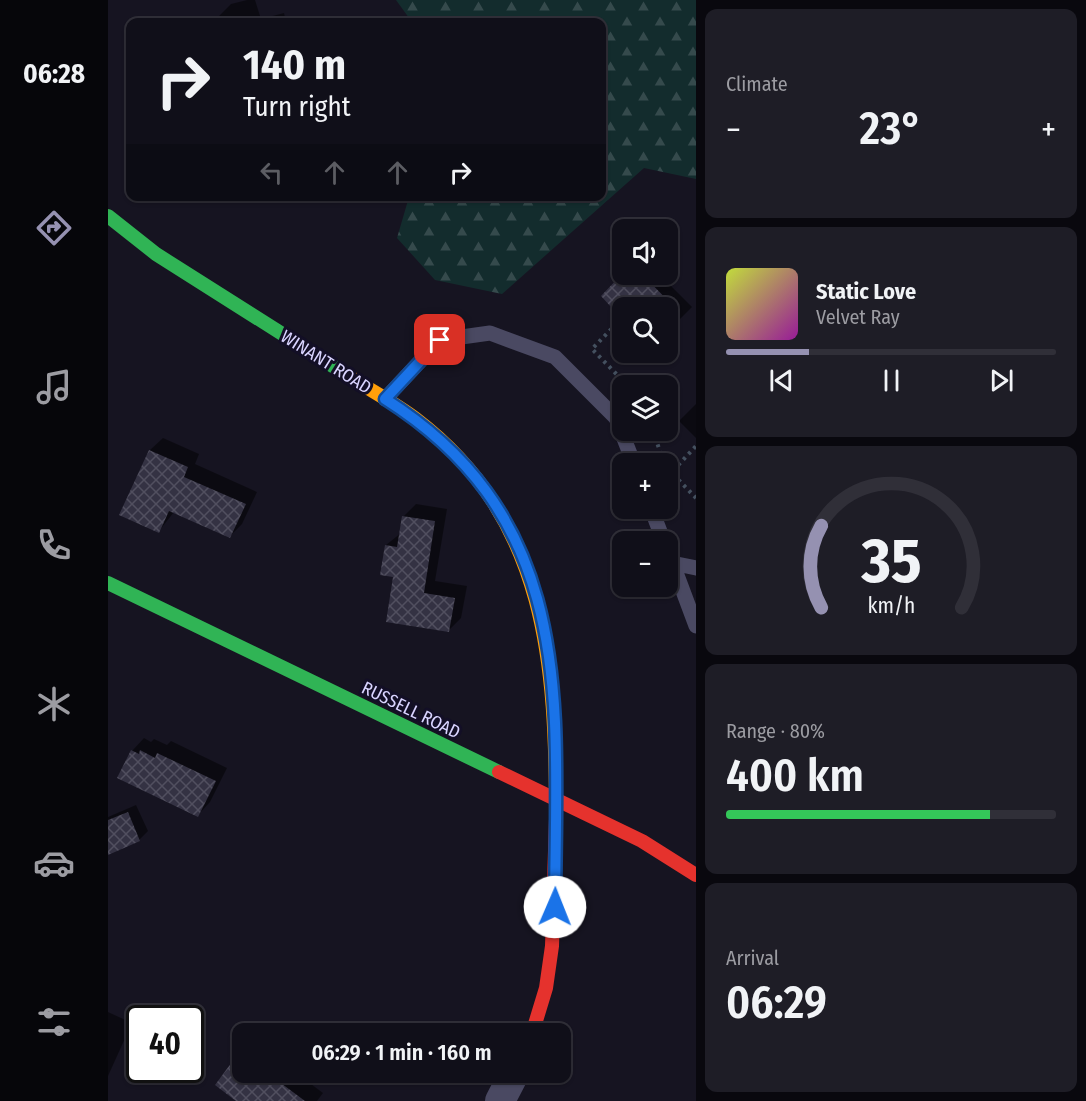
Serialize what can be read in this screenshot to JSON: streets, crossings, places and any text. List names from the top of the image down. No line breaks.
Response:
{"streets":{"street":["WINANT ROAD","RUSSELL ROAD"]},"crossings":[["WINANT ROAD","RUSSELL ROAD"]],"page":{"tabs":"06:28","tile":["Climate",["Range · 80%","400 km"],["Arrival","06:29"]],"turn":["140 m","Turn right"],"heat":["−","23°","+"],"map_buttons":["+","−"],"song":["Static Love","Velvet Ray"],"limit":"40","trip":"06:29 · 1 min · 160 m","gauge":["35","km/h"]}}
